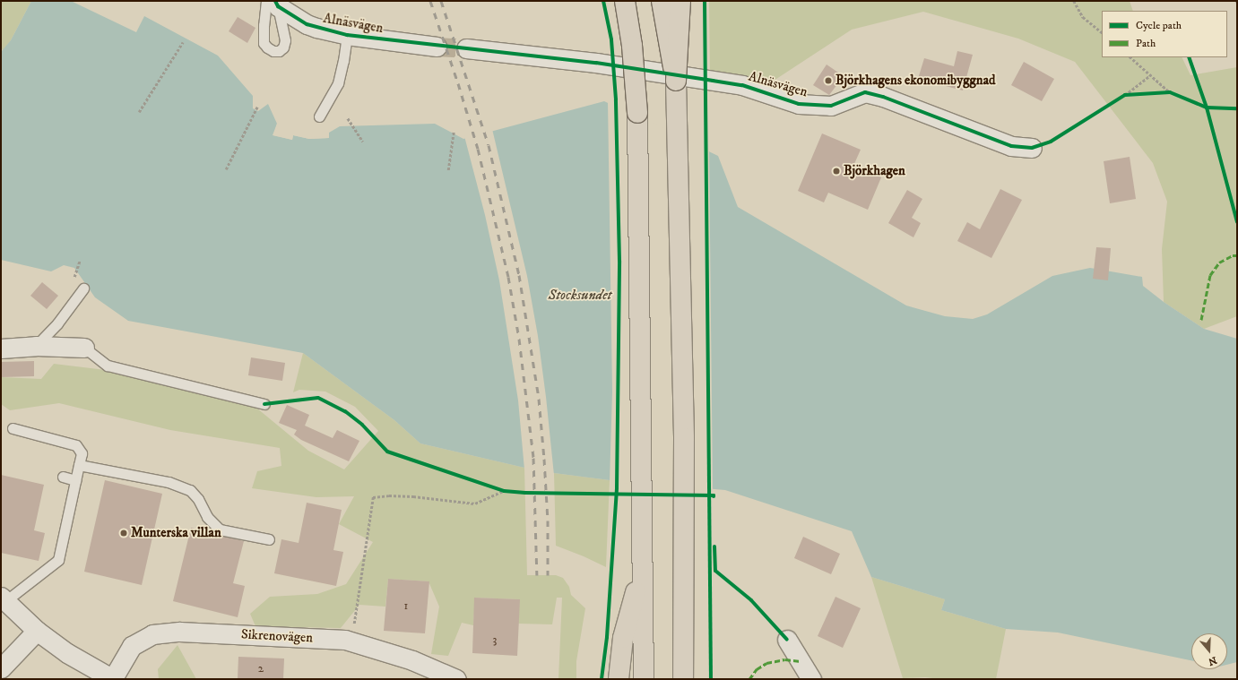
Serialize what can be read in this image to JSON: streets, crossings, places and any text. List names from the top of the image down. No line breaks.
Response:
{"streets":{"street":["Alnäsvägen","Sikrenovägen"]},"water":["Stocksundet"],"places":["Björkhagens ekonomibyggnad","Björkhagen","Munterska villan"],"house_numbers":["1","3","2"],"legend":["Cycle path","Path"],"north":"bottom"}
